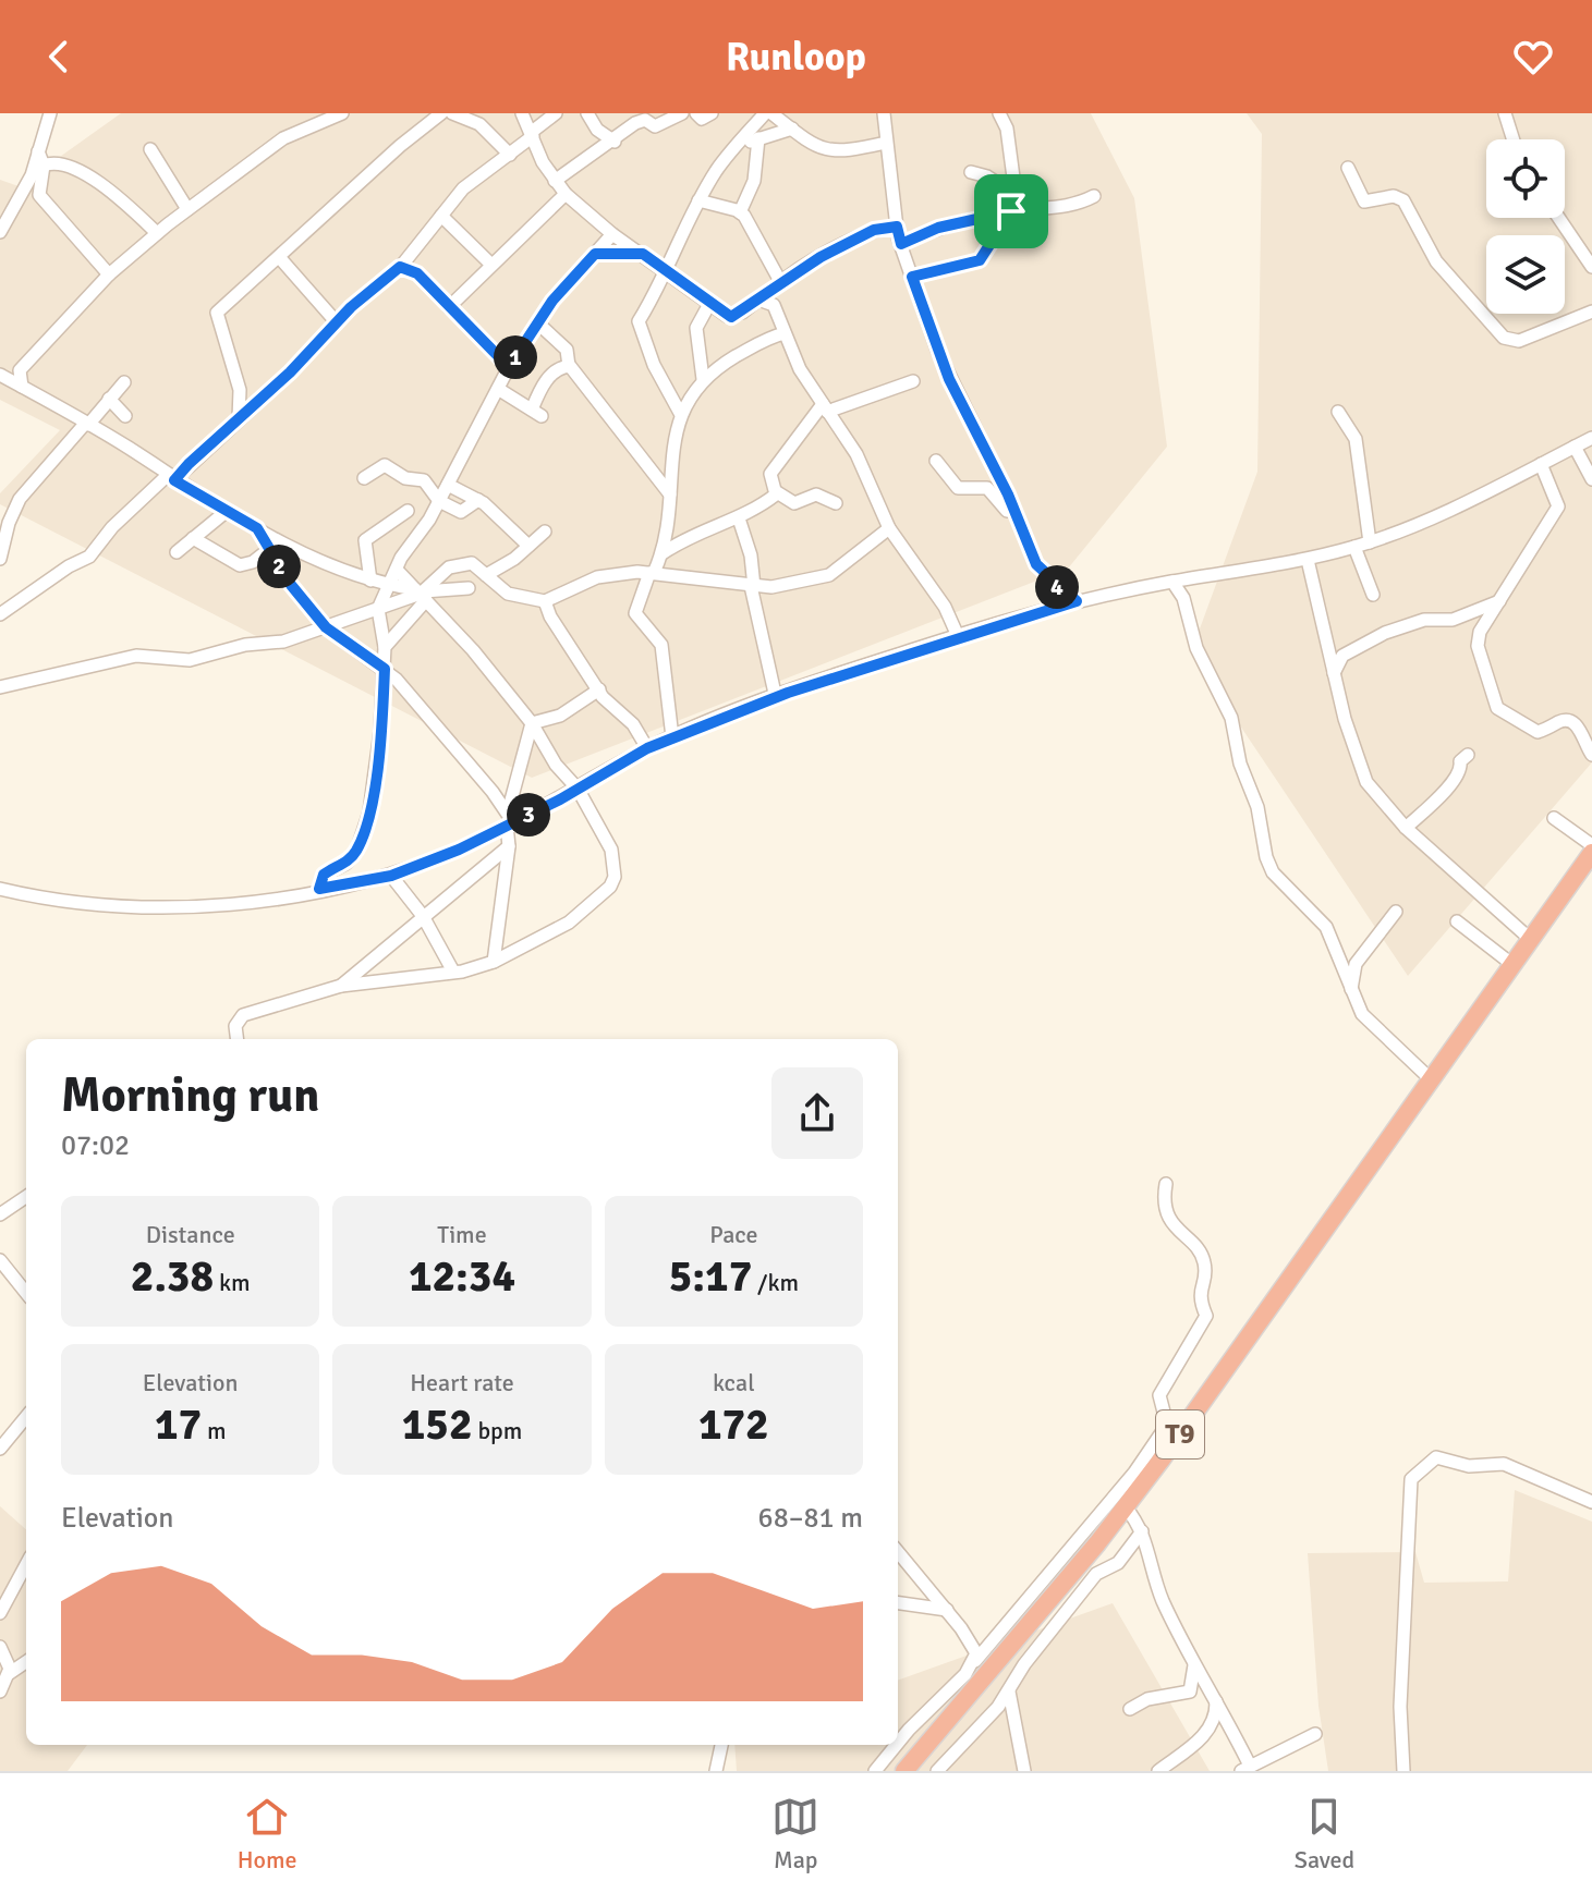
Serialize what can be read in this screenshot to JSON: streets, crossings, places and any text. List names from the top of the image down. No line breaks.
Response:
{"streets":{"highway":["T9"]},"page":{"header":"Runloop","pins":["1","2","4","3"],"heading":["Morning run","07:02"],"stats":[["Distance","2.38 km"],["Time","12:34"],["Pace","5:17 /km"],["Elevation","17 m"],["Heart rate","152 bpm"],["kcal","172"]],"chart":["Elevation","68–81 m"],"tabs":["Home","Map","Saved"]}}
